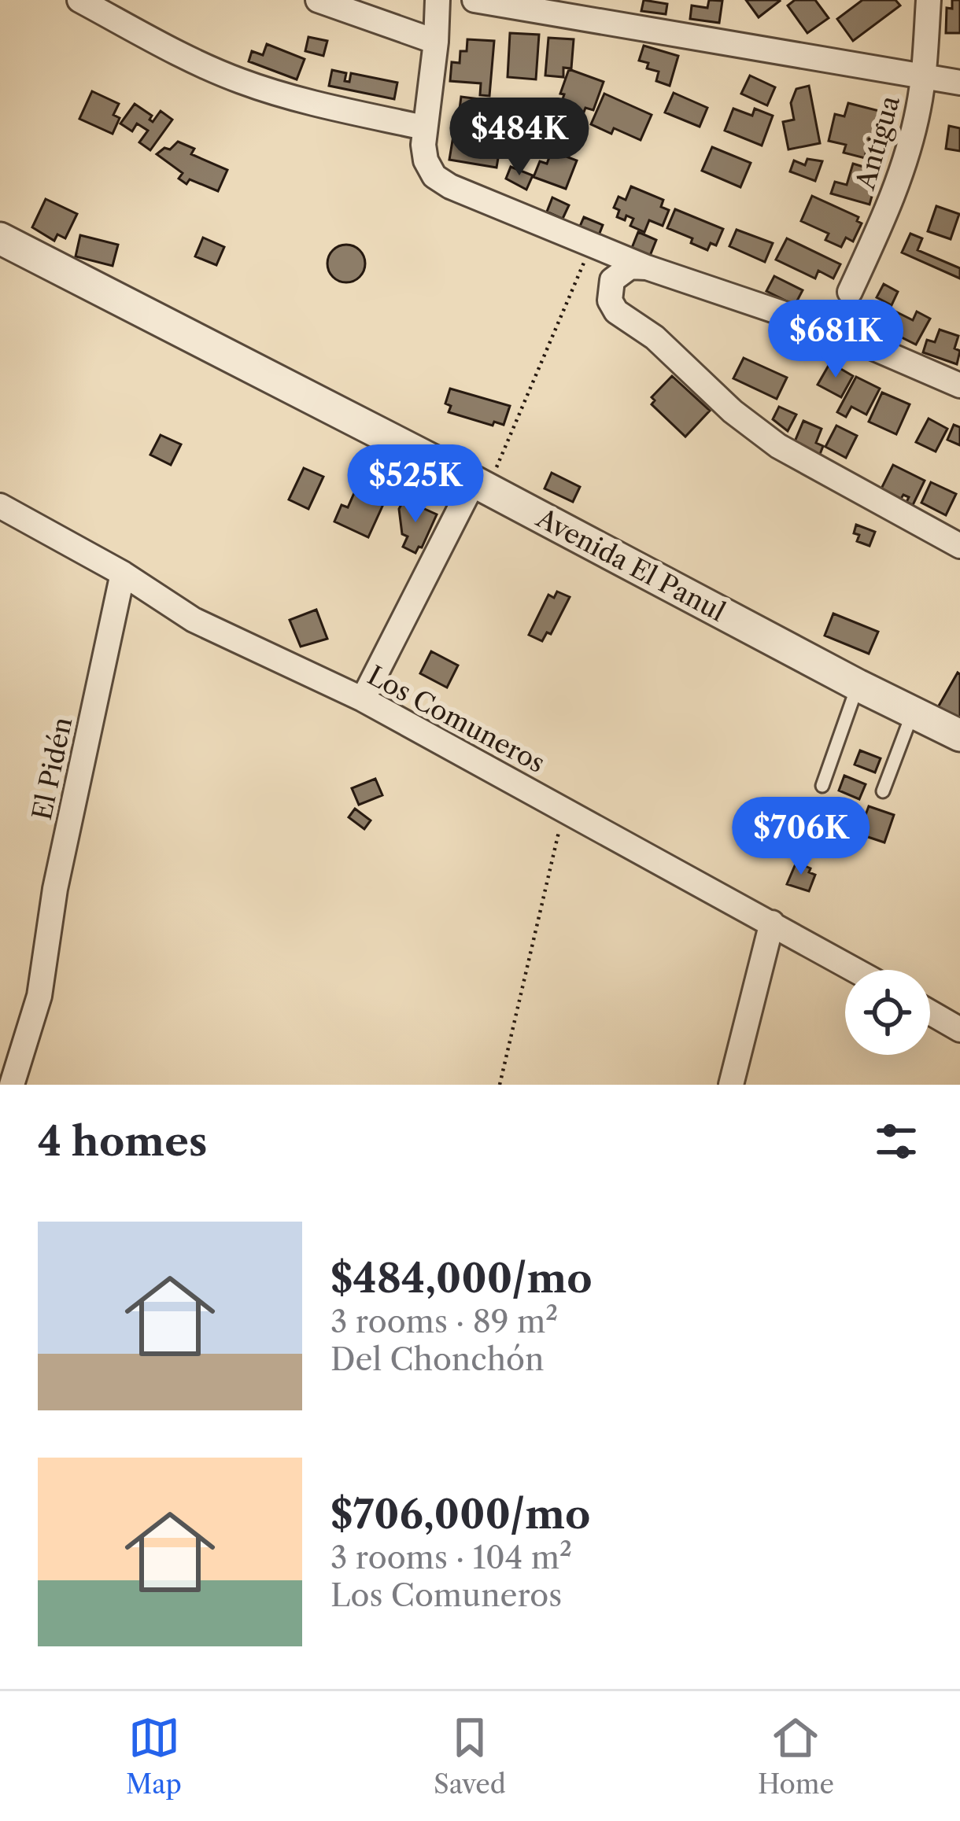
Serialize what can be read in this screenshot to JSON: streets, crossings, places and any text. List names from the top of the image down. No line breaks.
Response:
{"streets":{"street":["Antigua","Avenida El Panul","Los Comuneros","El Pidén"]},"crossings":[["Los Comuneros","El Pidén"]],"page":{"price":["$484K","$681K","$525K","$706K"],"heading":"4 homes","list":[{"name":"$484,000/mo","note":"3 rooms · 89 m² · Del Chonchón"},{"name":"$706,000/mo","note":"3 rooms · 104 m² · Los Comuneros"}],"tabs":["Map","Saved","Home"]}}
